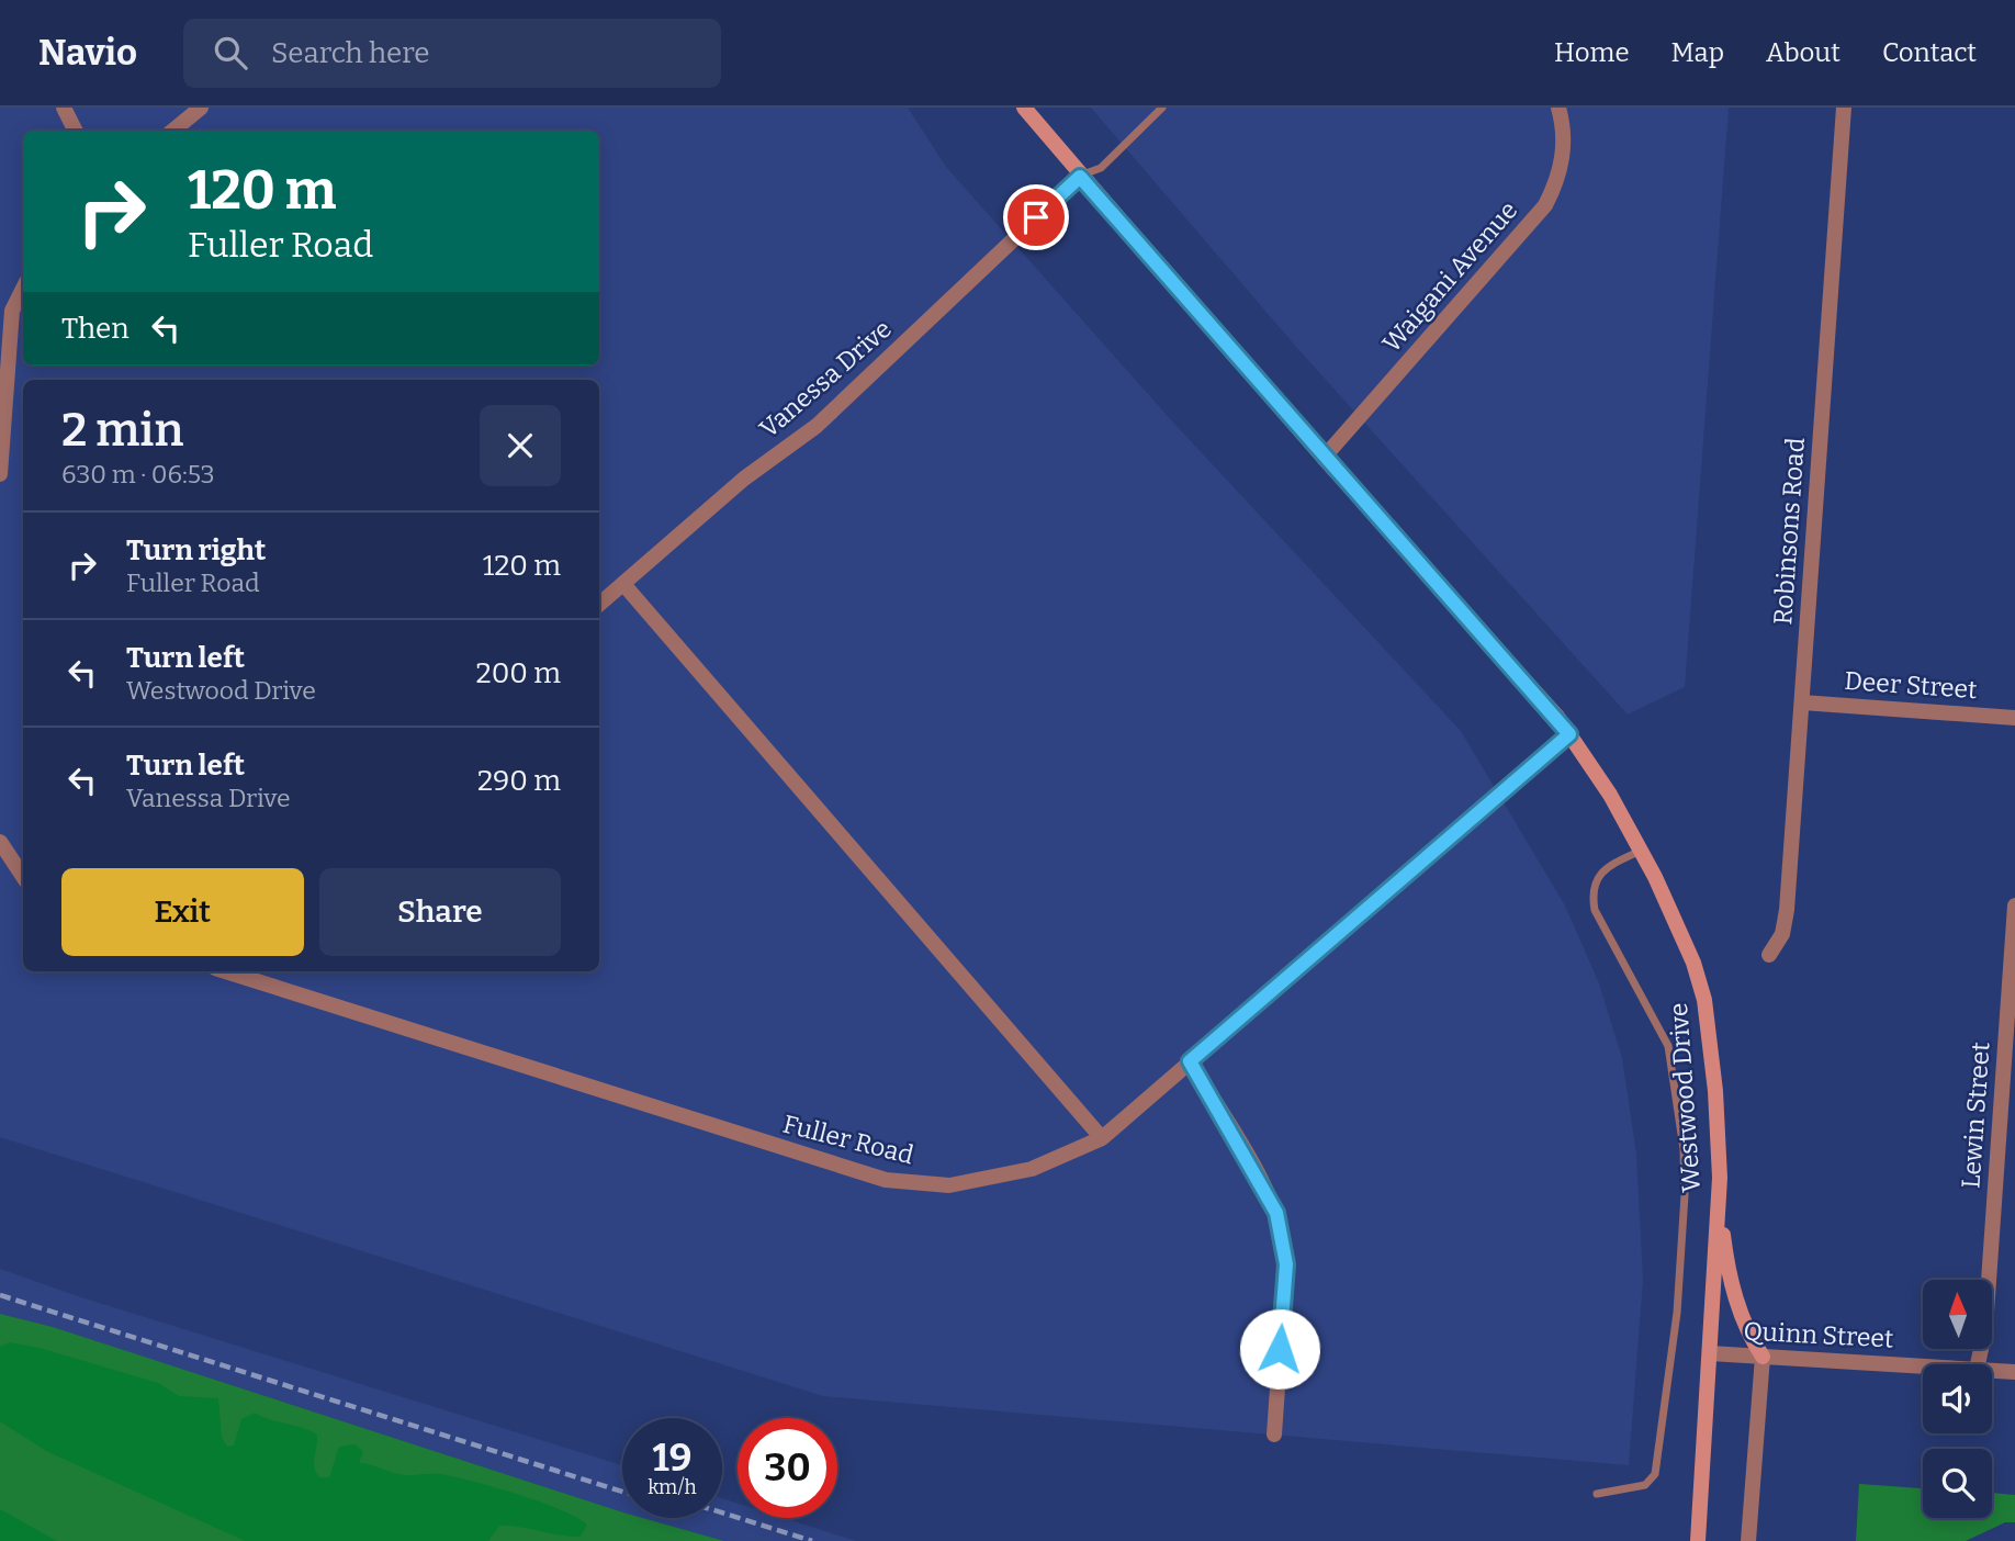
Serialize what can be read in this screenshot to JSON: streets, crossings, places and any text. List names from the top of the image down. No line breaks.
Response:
{"streets":{"main road":["Westwood Drive"],"street":["Waigani Avenue","Vanessa Drive","Robinsons Road","Deer Street","Lewin Street","Fuller Road","Quinn Street"]},"crossings":[["Waigani Avenue","Westwood Drive"],["Vanessa Drive","Westwood Drive"],["Robinsons Road","Deer Street"],["Westwood Drive","Fuller Road"],["Westwood Drive","Quinn Street"]],"north":"top","page":{"header":"Navio","search":"Search here","nav":["Home","Map","About","Contact"],"turn":["120 m","Fuller Road"],"then":"Then","heading":["2 min","630 m · 06:53"],"list":[{"name":"Turn right","note":"Fuller Road","value":"120 m"},{"name":"Turn left","note":"Westwood Drive","value":"200 m"},{"name":"Turn left","note":"Vanessa Drive","value":"290 m"}],"buttons":["Exit","Share"],"speed":"19 km/h","limit":"30"}}
